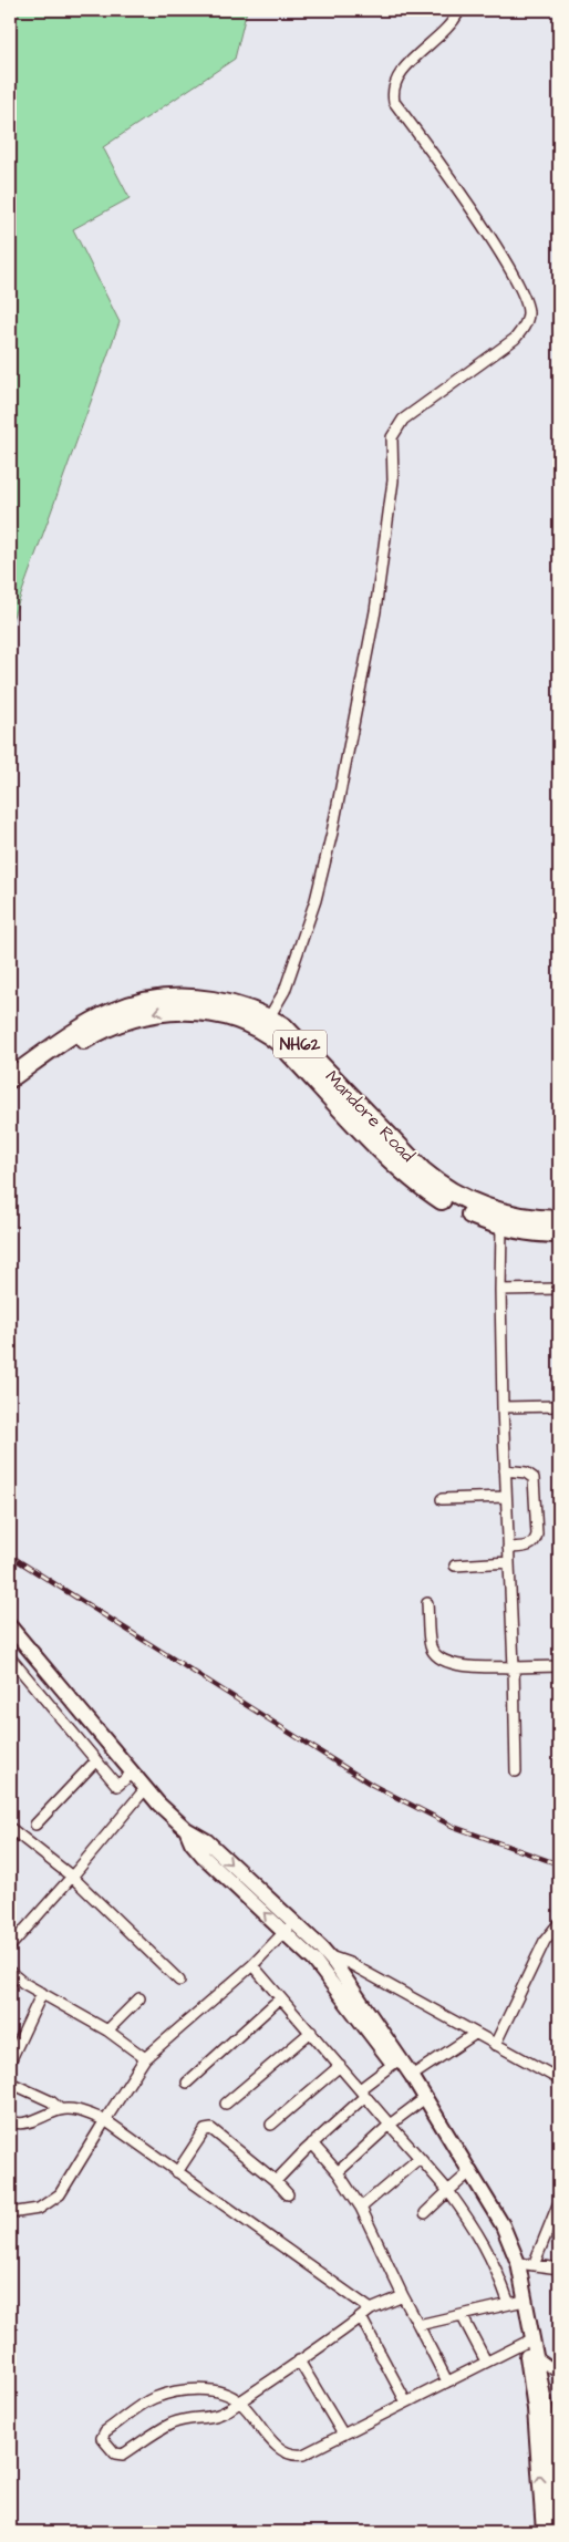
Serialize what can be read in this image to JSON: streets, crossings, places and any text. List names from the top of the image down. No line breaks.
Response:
{"streets":{"highway":["NH62","Mandore Road"]}}
